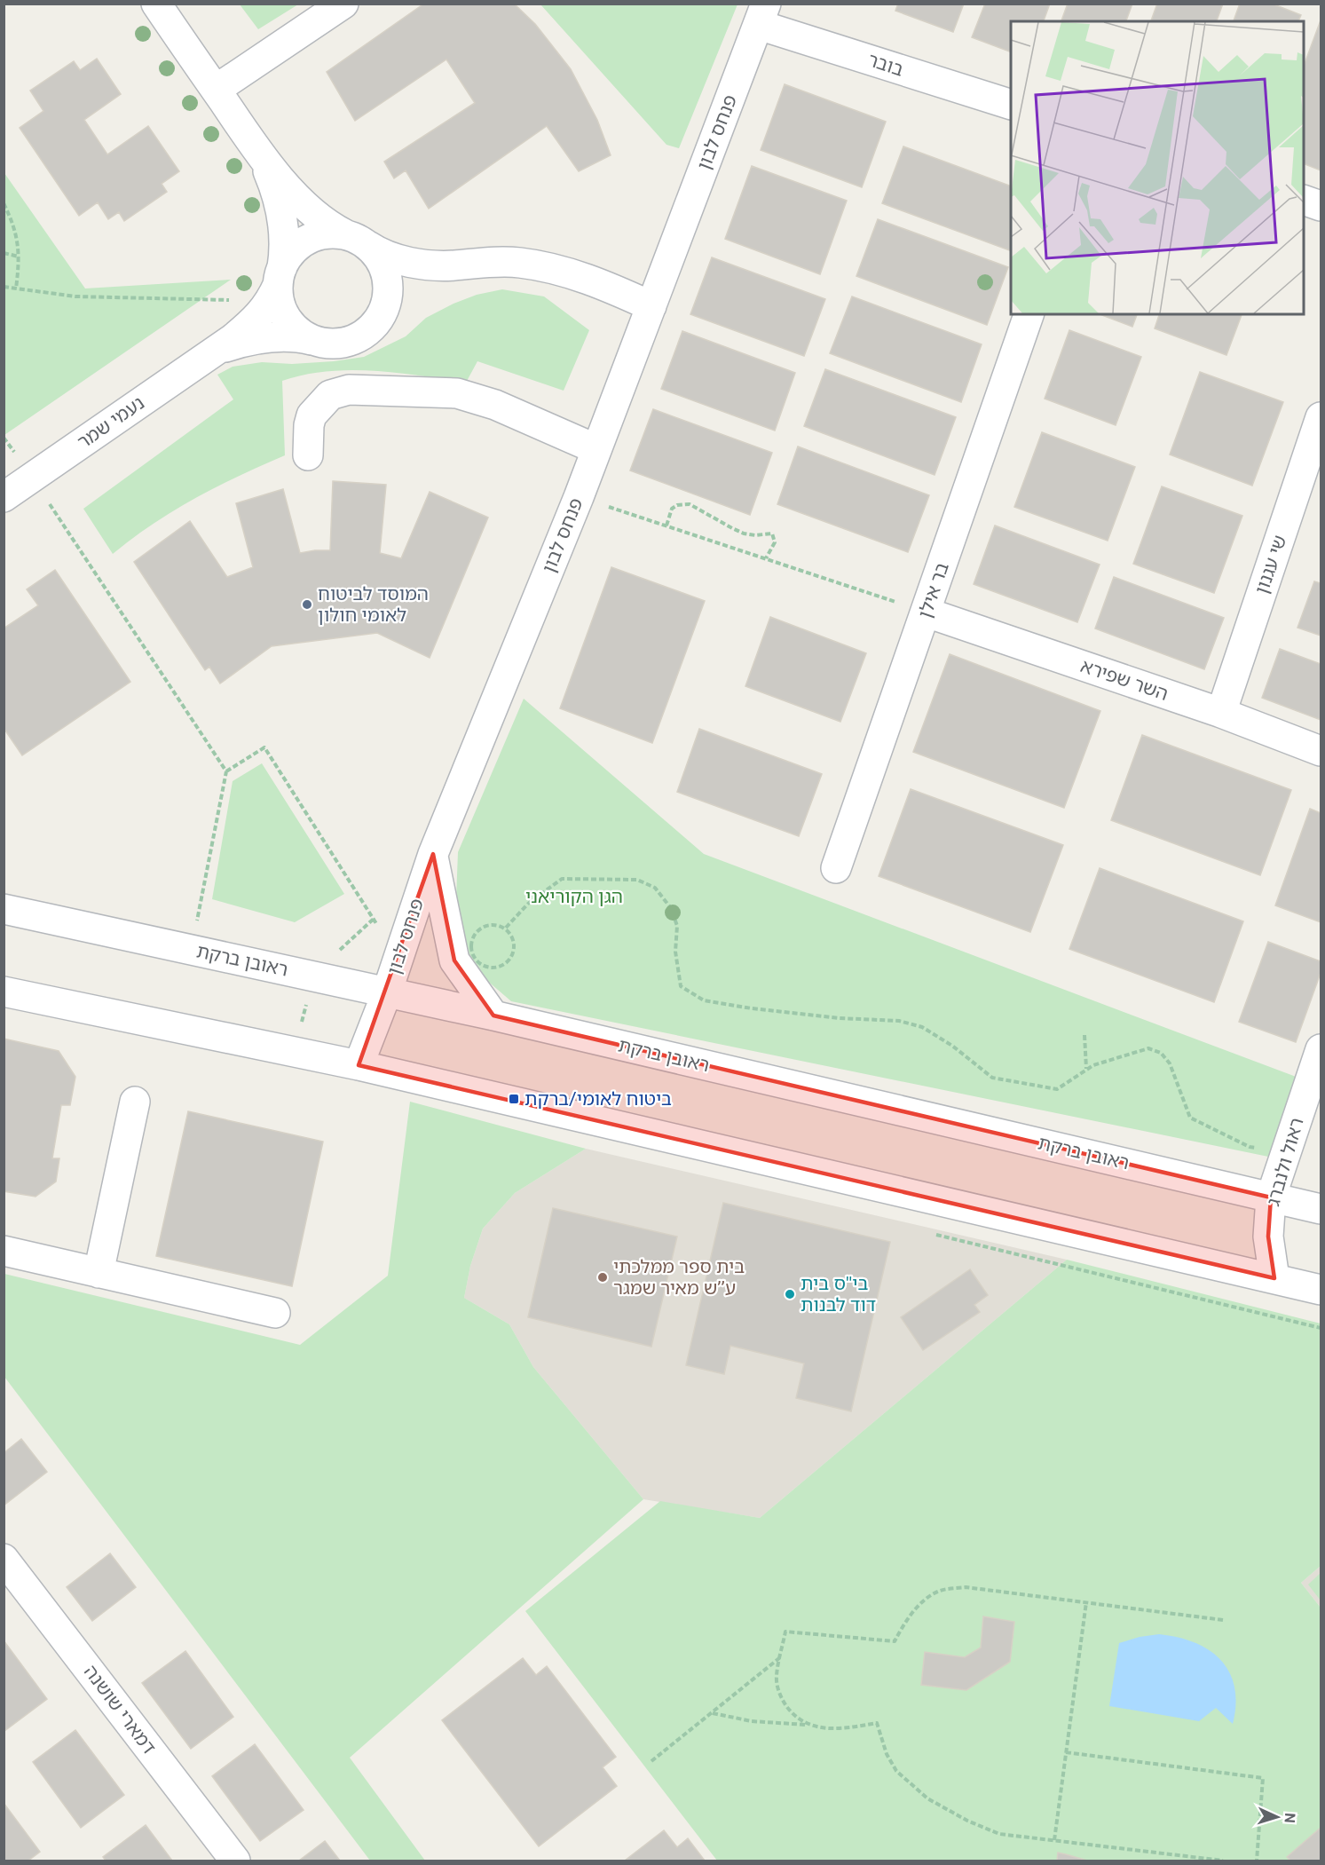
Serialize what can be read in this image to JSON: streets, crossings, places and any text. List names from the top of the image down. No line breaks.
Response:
{"streets":{"street":["בובר","פנחס לבון","נעמי שמר","שי עגנון","בר אילן","השר שפירא","ראובן ברקת","ראול ולנברג","דמארי שושנה"]},"crossings":[["בובר","פנחס לבון"],["פנחס לבון","ראובן ברקת"],["שי עגנון","השר שפירא"],["בר אילן","השר שפירא"],["ראובן ברקת","ראול ולנברג"]],"parks":["הגן הקוריאני"],"places":{"other":["המוסד לביטוח לאומי חולון","בית ספר ממלכתי ע’’ש מאיר שמגר","בי''ס בית דוד לבנות"],"transit":["ביטוח לאומי/ברקת"]},"north":"right"}
